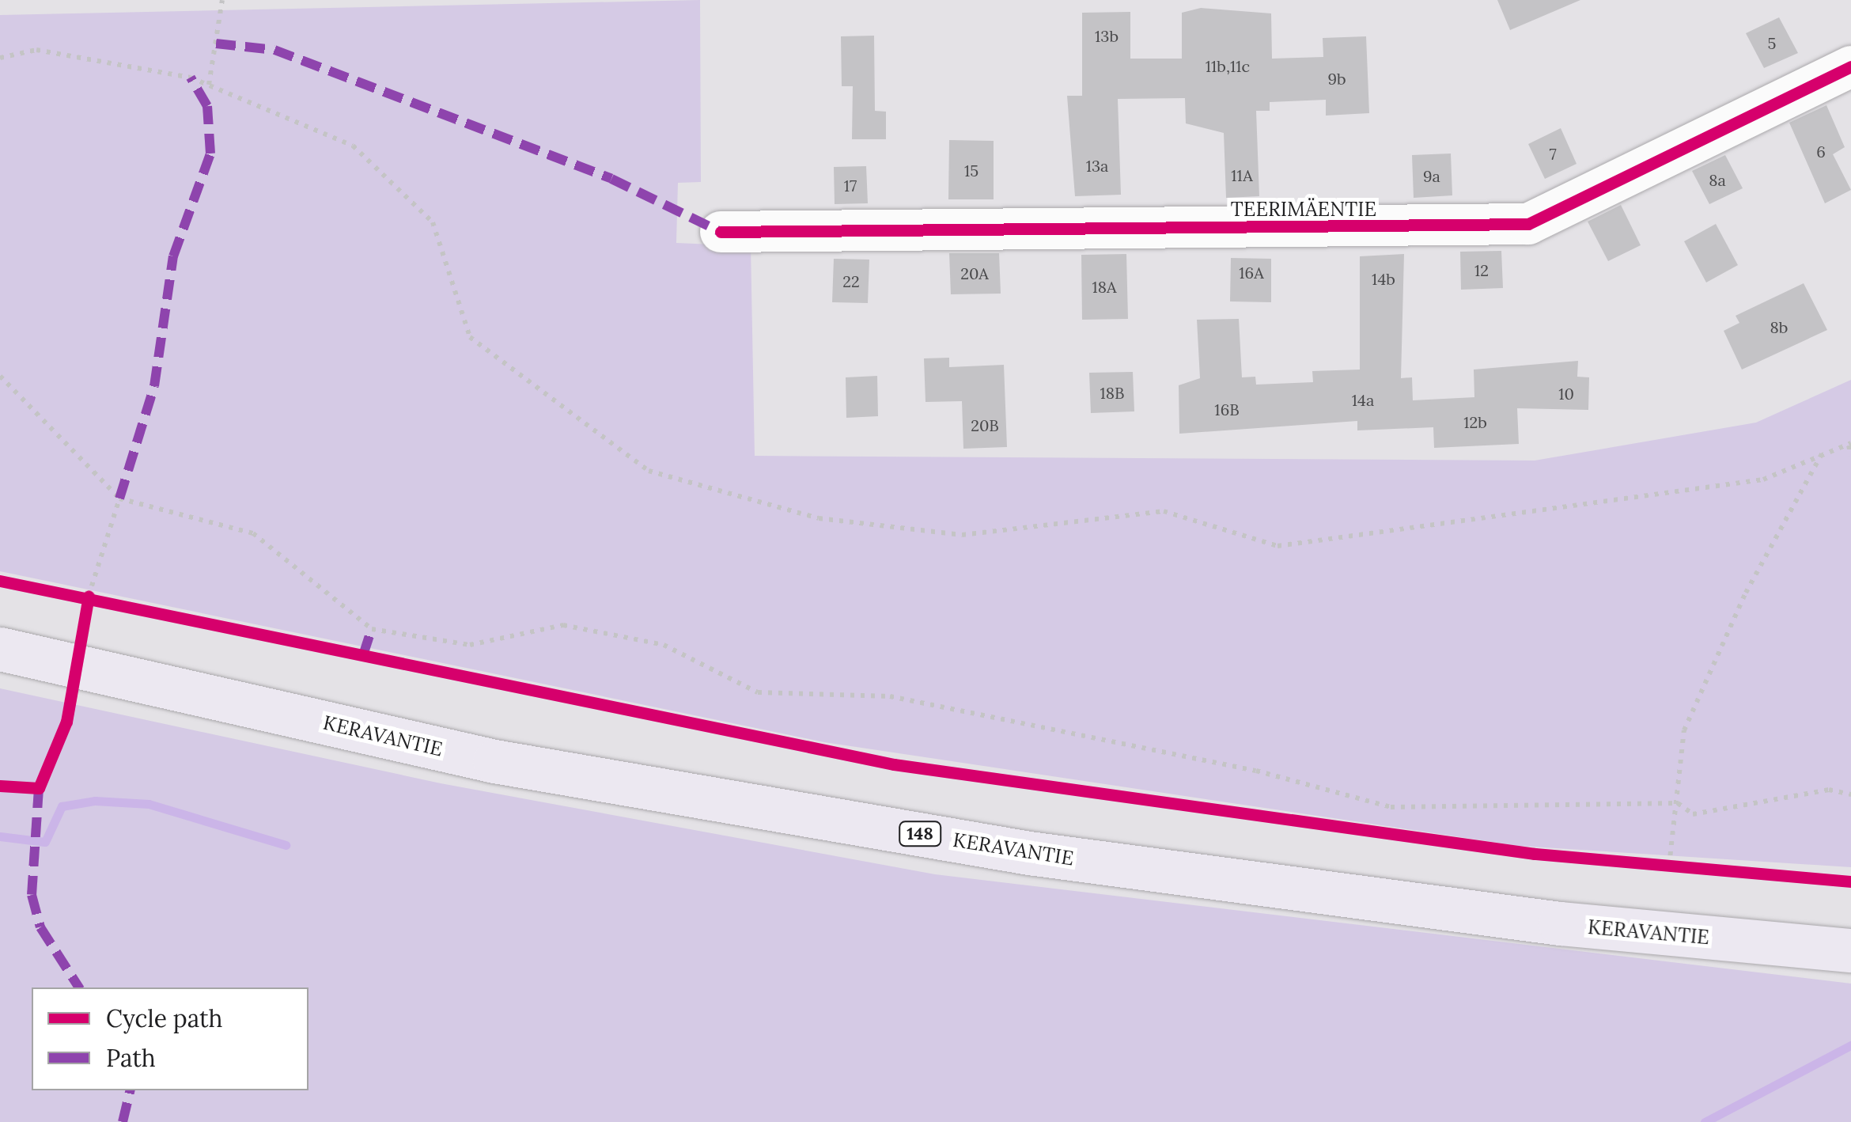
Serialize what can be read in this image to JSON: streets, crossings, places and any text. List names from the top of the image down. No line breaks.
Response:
{"streets":{"main road":["KERAVANTIE","148"],"street":["TEERIMÄENTIE"]},"house_numbers":["13b","5","11b,11c","9b","6","7","13a","15","11A","9a","8a","17","12","16A","20A","14b","22","18A","8b","18B","10","14a","16B","12b","20B"],"legend":["Cycle path","Path"]}
